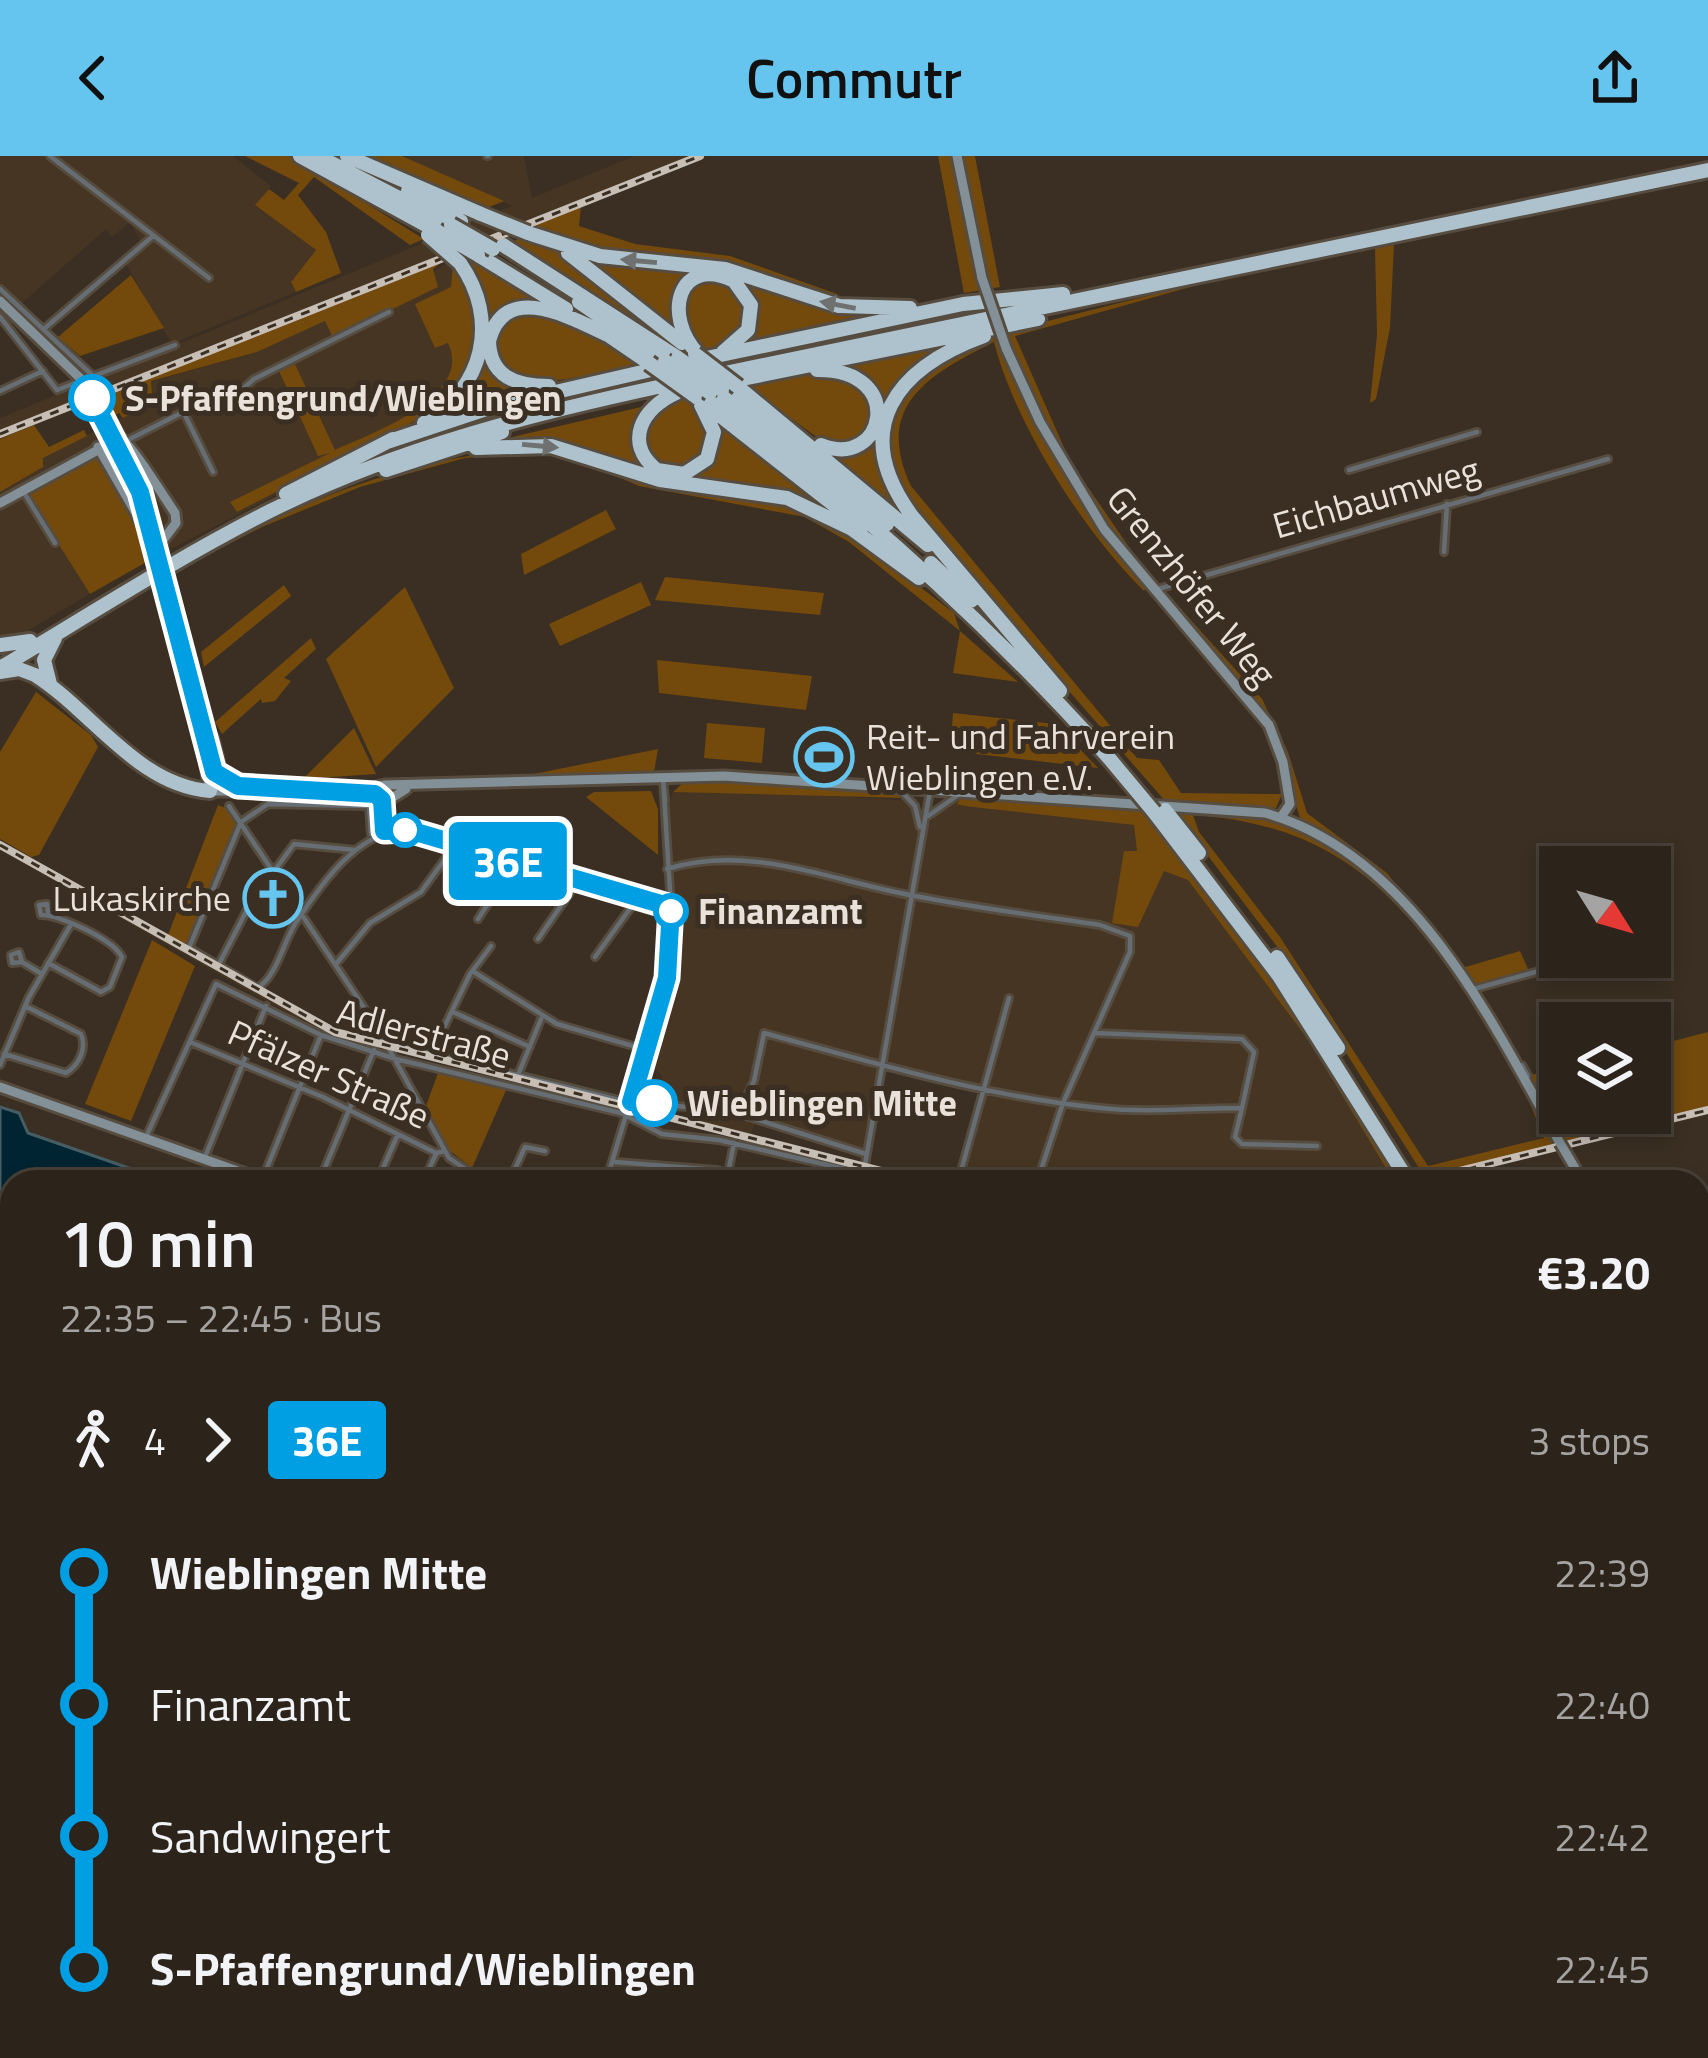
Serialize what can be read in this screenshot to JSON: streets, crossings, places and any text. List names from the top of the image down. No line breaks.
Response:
{"streets":{"main road":["Grenzhöfer Weg"],"street":["Eichbaumweg","Adlerstraße","Pfälzer Straße"]},"crossings":[["Eichbaumweg","Grenzhöfer Weg"],["Adlerstraße","Pfälzer Straße"]],"places":{"other":["S-Pfaffengrund/Wieblingen","Finanzamt","Wieblingen Mitte"],"sports":["Reit- und Fahrverein Wieblingen e.V."],"church":["Lukaskirche"]},"lines":["bus line 36E"],"north":"bottom right","page":{"header":"Commutr","on_map":"36E","heading":["10 min","22:35 – 22:45 · Bus","€3.20"],"legs":["4","36E","3 stops"],"list":[{"name":"Wieblingen Mitte","value":"22:39"},{"name":"Finanzamt","value":"22:40"},{"name":"Sandwingert","value":"22:42"},{"name":"S-Pfaffengrund/Wieblingen","value":"22:45"}]}}
